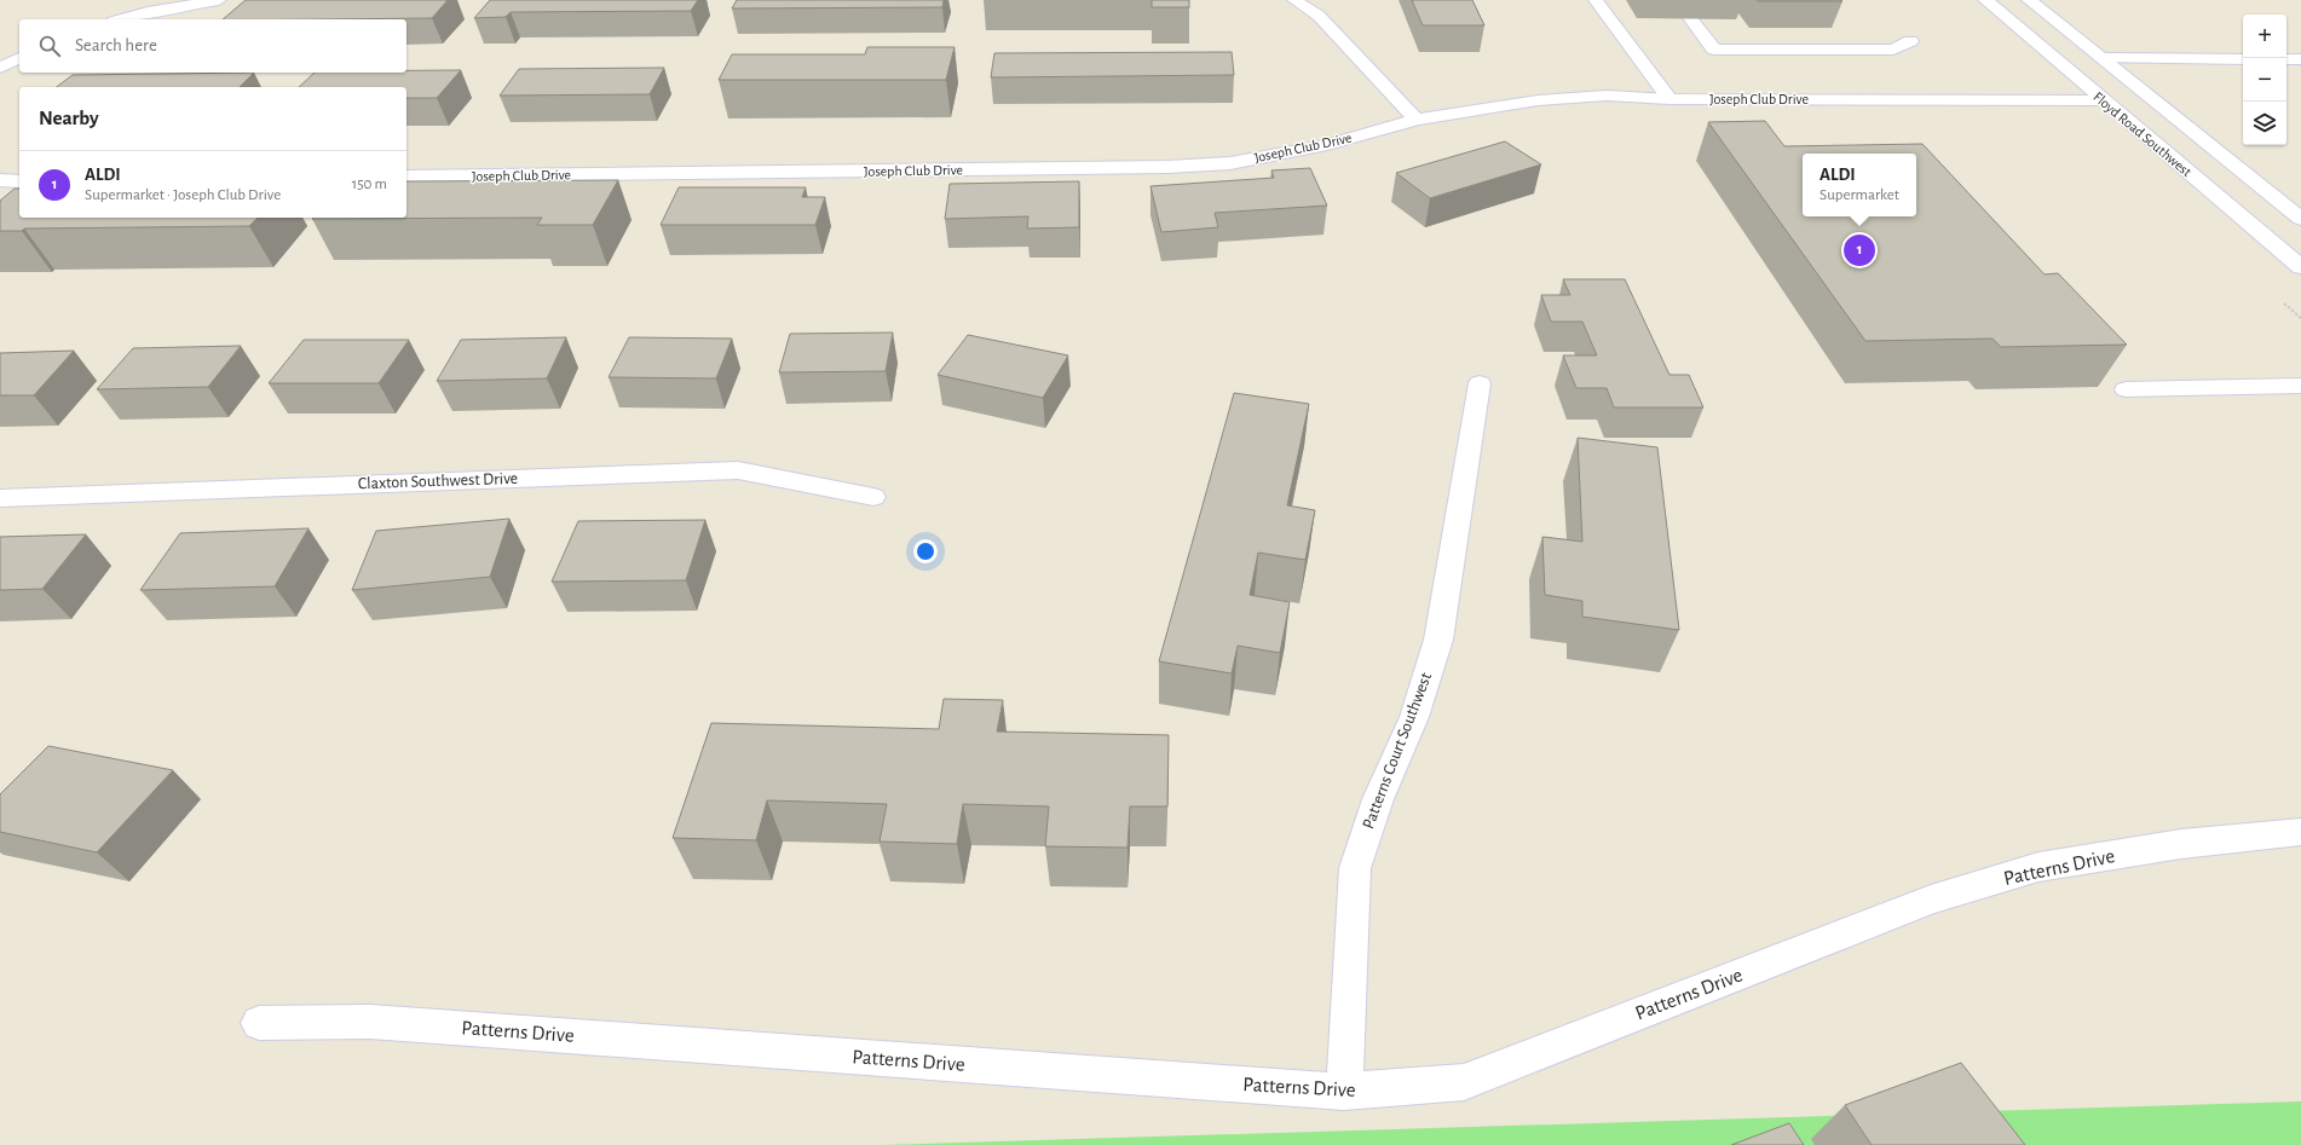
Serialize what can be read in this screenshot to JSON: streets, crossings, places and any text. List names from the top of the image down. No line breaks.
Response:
{"streets":{"street":["Joseph Club Drive","Floyd Road Southwest","Claxton Southwest Drive","Patterns Court Southwest","Patterns Drive"]},"crossings":[["Joseph Club Drive","Floyd Road Southwest"],["Patterns Court Southwest","Patterns Drive"]],"page":{"map_buttons":["+","−"],"search":"Search here","heading":"Nearby","list":[{"mark":"1","name":"ALDI","note":"Supermarket · Joseph Club Drive","value":"150 m"}],"popup":["ALDI","Supermarket"],"pins":"1"}}
